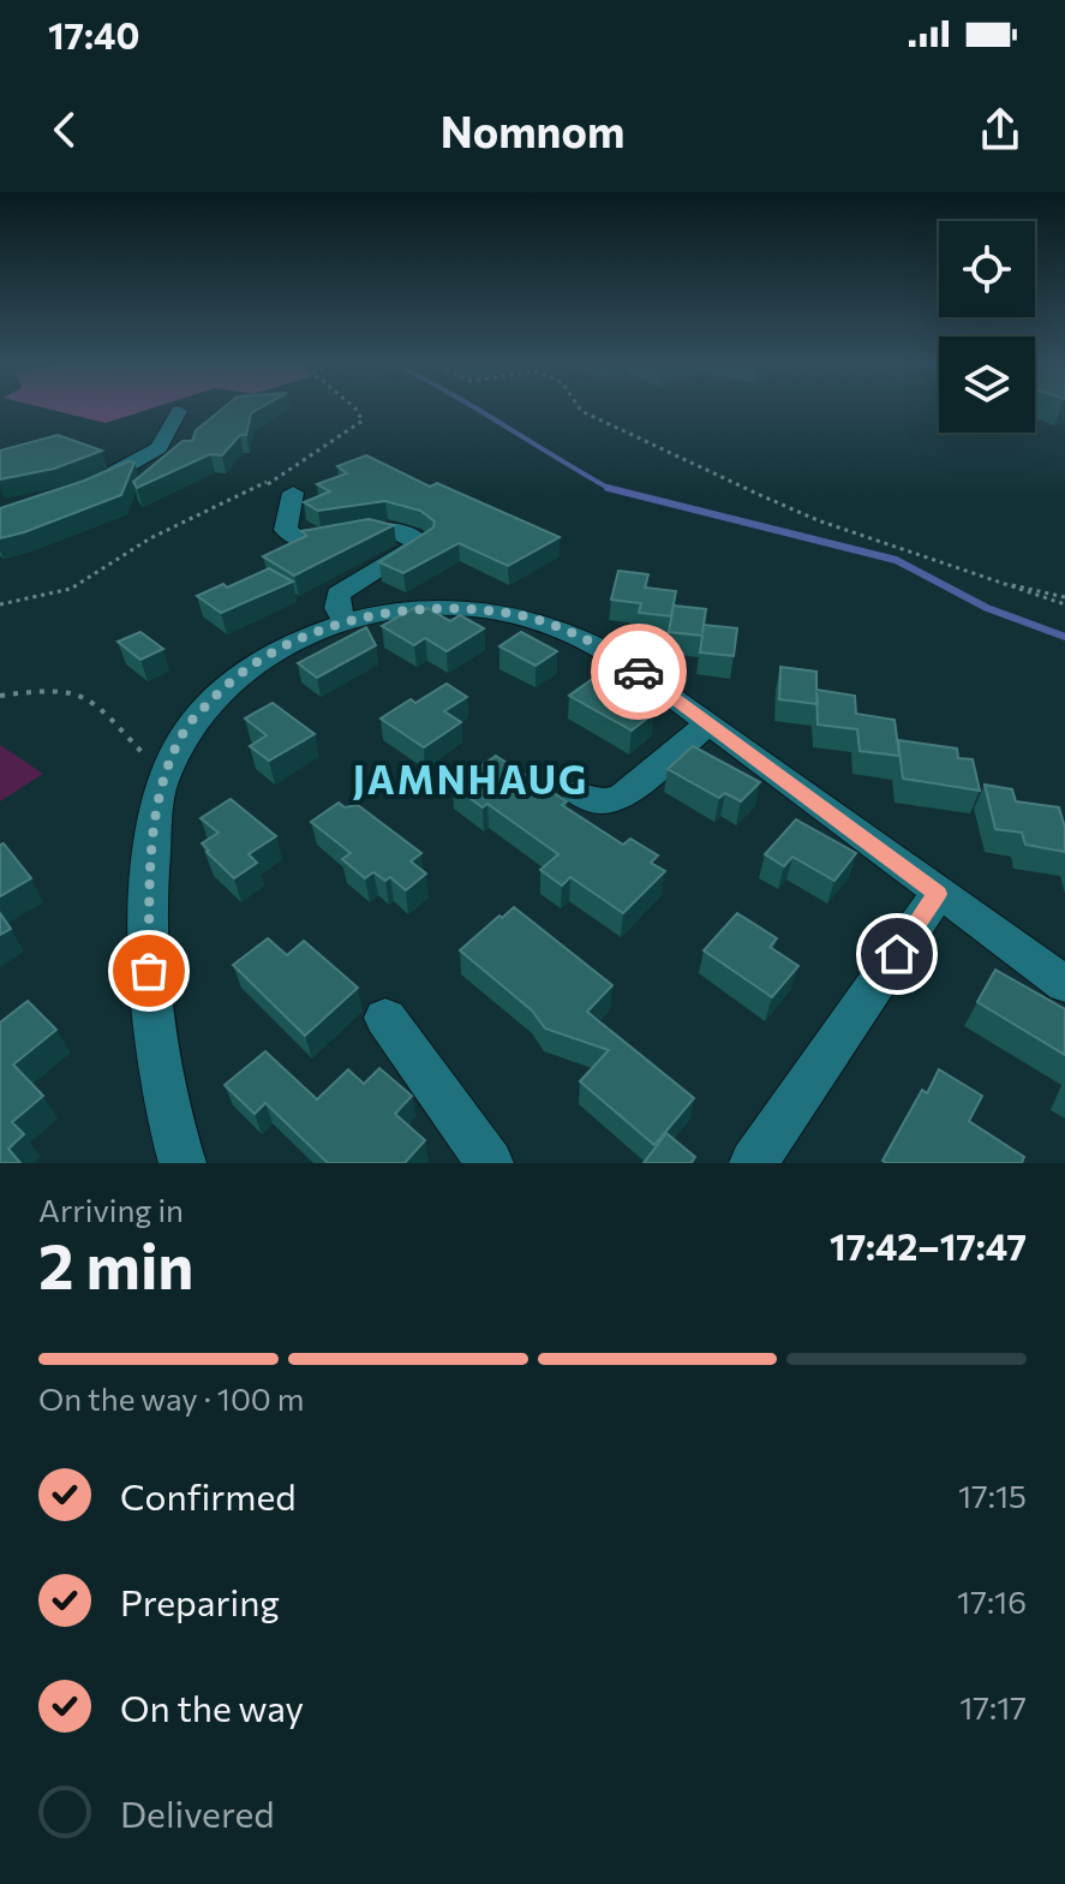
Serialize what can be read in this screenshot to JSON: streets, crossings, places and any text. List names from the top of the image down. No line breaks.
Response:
{"districts":["JAMNHAUG"],"page":{"status":"17:40","header":"Nomnom","heading":["2 min","Arriving in","17:42–17:47"],"bar":"On the way · 100 m","list":[["Confirmed","17:15"],["Preparing","17:16"],["On the way","17:17"],"Delivered"]}}
